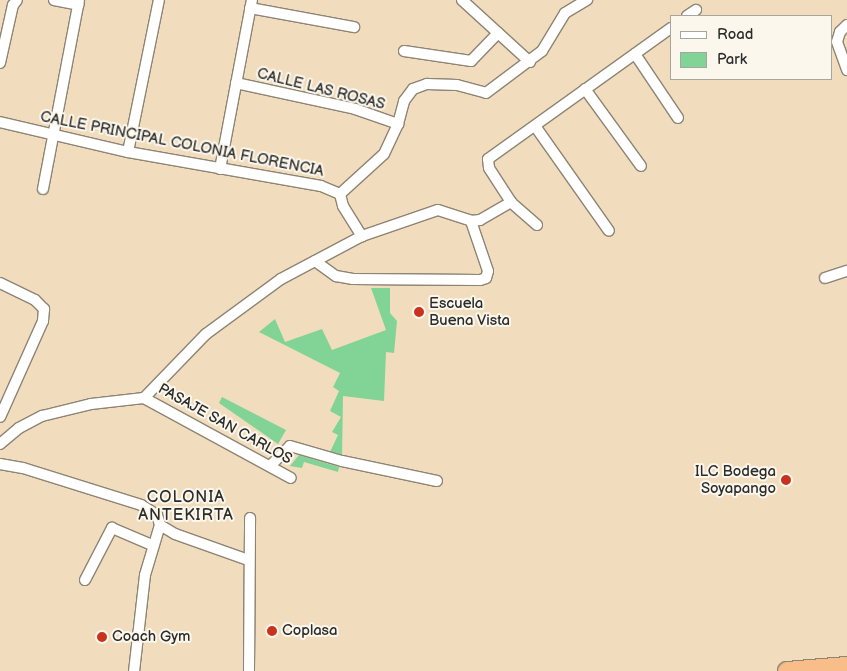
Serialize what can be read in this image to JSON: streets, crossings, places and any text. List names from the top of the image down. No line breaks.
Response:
{"streets":{"street":["CALLE LAS ROSAS","CALLE PRINCIPAL COLONIA FLORENCIA","PASAJE SAN CARLOS"]},"districts":["COLONIA ANTEKIRTA"],"places":["Escuela Buena Vista","ILC Bodega Soyapango","Coplasa","Coach Gym"],"legend":["Road","Park"]}
